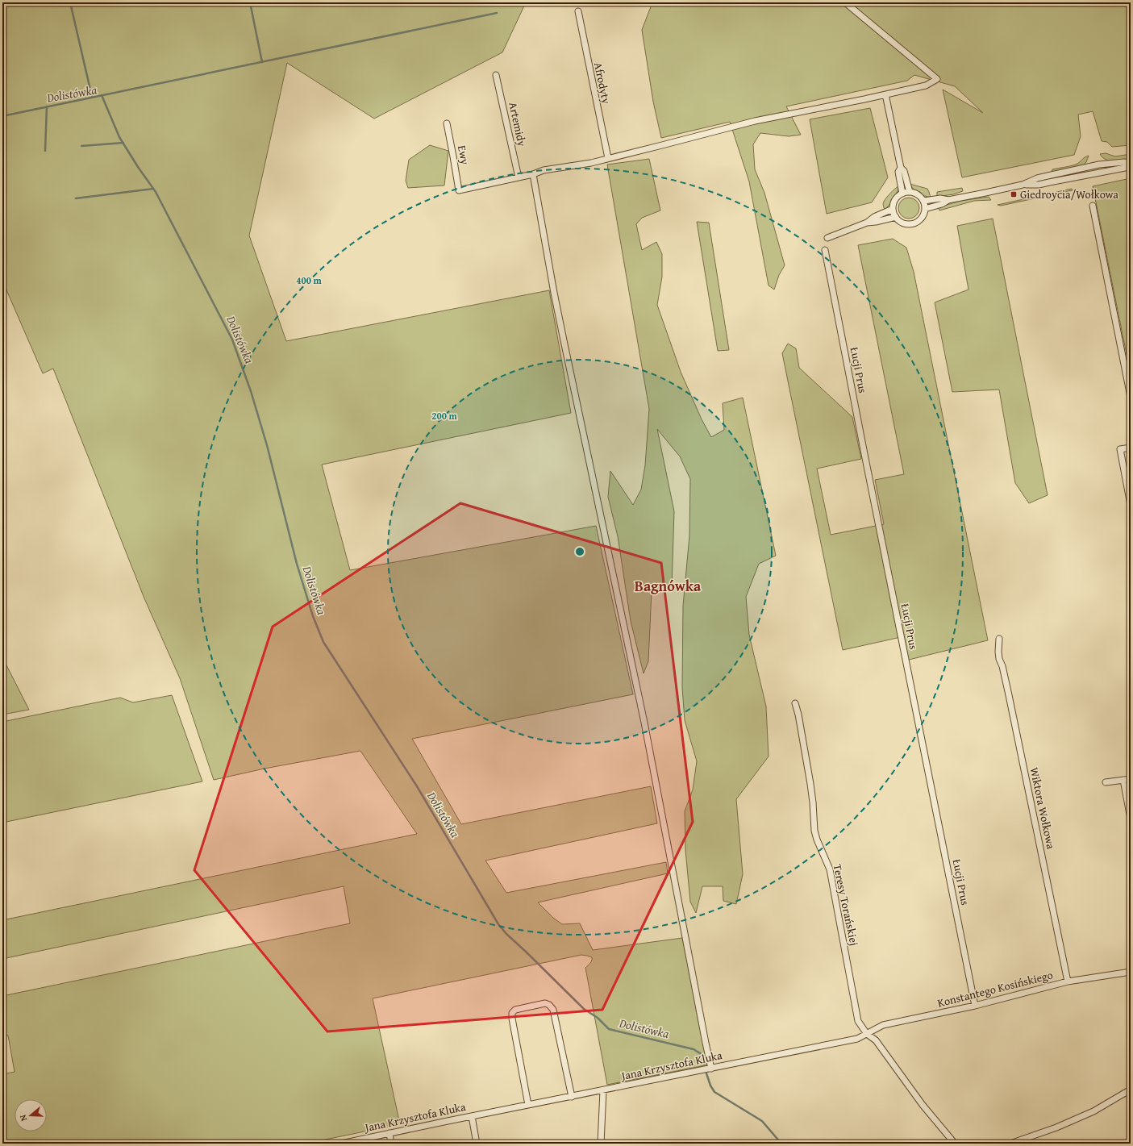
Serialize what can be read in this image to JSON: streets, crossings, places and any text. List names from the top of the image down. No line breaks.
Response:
{"streets":{"street":["Afrodyty","Artemidy","Ewy","Łucji Prus","Wiktora Wołkowa","Teresy Torańskiej","Konstantego Kosińskiego","Jana Krzysztofa Kluka"]},"crossings":[["Artemidy","Ewy"],["Łucji Prus","Konstantego Kosińskiego"],["Wiktora Wołkowa","Konstantego Kosińskiego"],["Teresy Torańskiej","Konstantego Kosińskiego"],["Teresy Torańskiej","Jana Krzysztofa Kluka"],["Konstantego Kosińskiego","Jana Krzysztofa Kluka"]],"districts":["Bagnówka"],"water":["Dolistówka"],"places":{"transit":["Giedroycia/Wołkowa"]},"north":"left","rings":["400 m","200 m"]}
